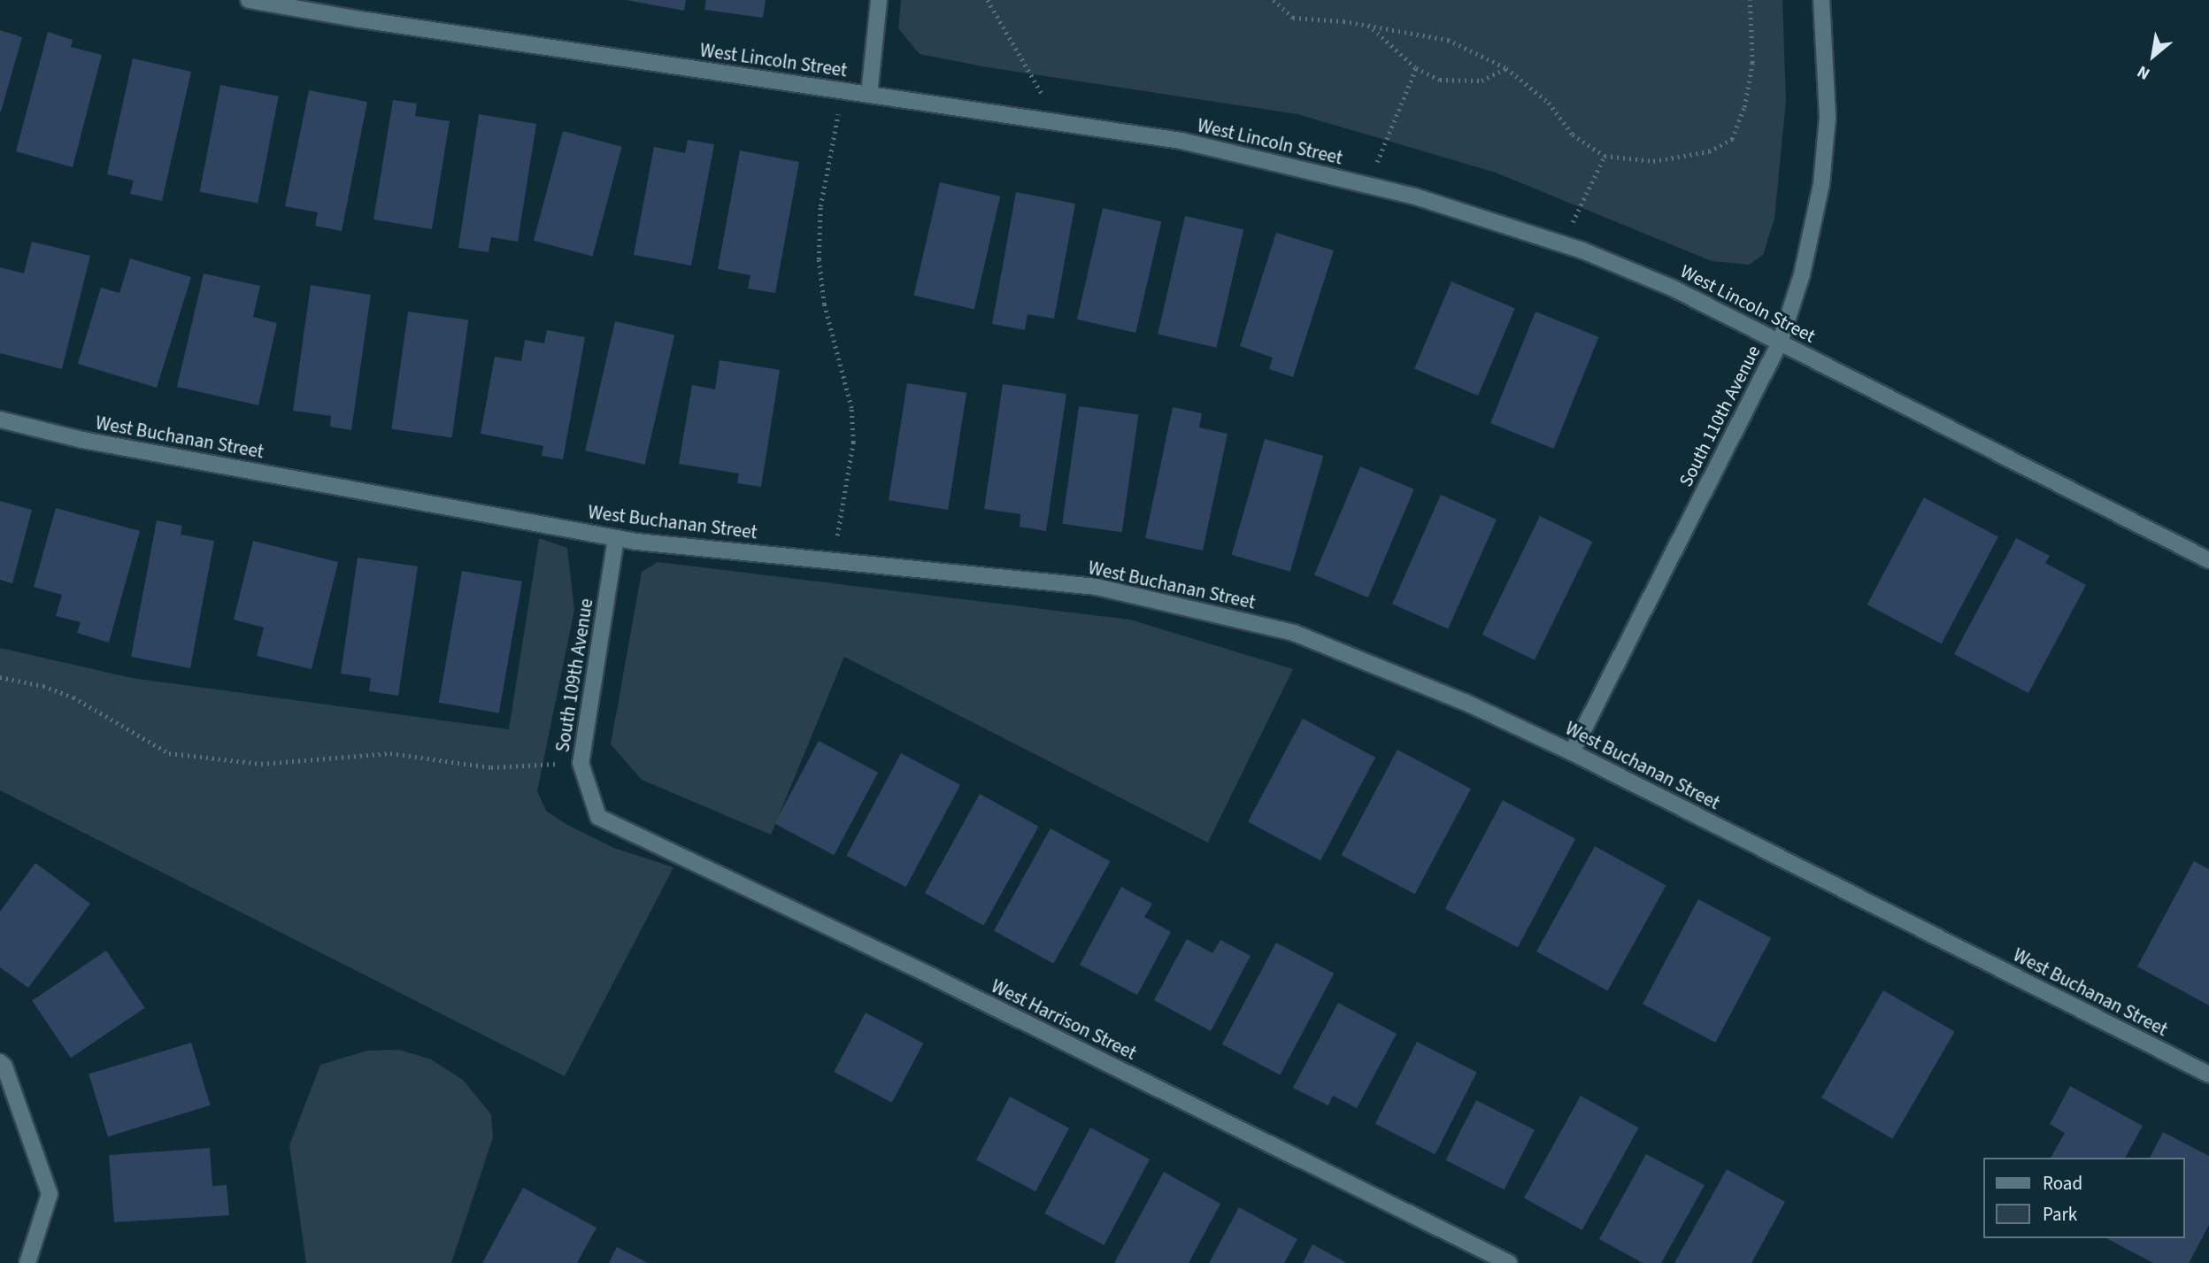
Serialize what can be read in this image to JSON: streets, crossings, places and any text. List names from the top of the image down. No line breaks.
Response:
{"streets":{"street":["West Lincoln Street","South 110th Avenue","West Buchanan Street","South 109th Avenue","West Harrison Street"]},"crossings":[["West Lincoln Street","South 110th Avenue"],["South 110th Avenue","West Buchanan Street"],["West Buchanan Street","South 109th Avenue"],["South 109th Avenue","West Harrison Street"]],"legend":["Road","Park"],"north":"bottom left"}
